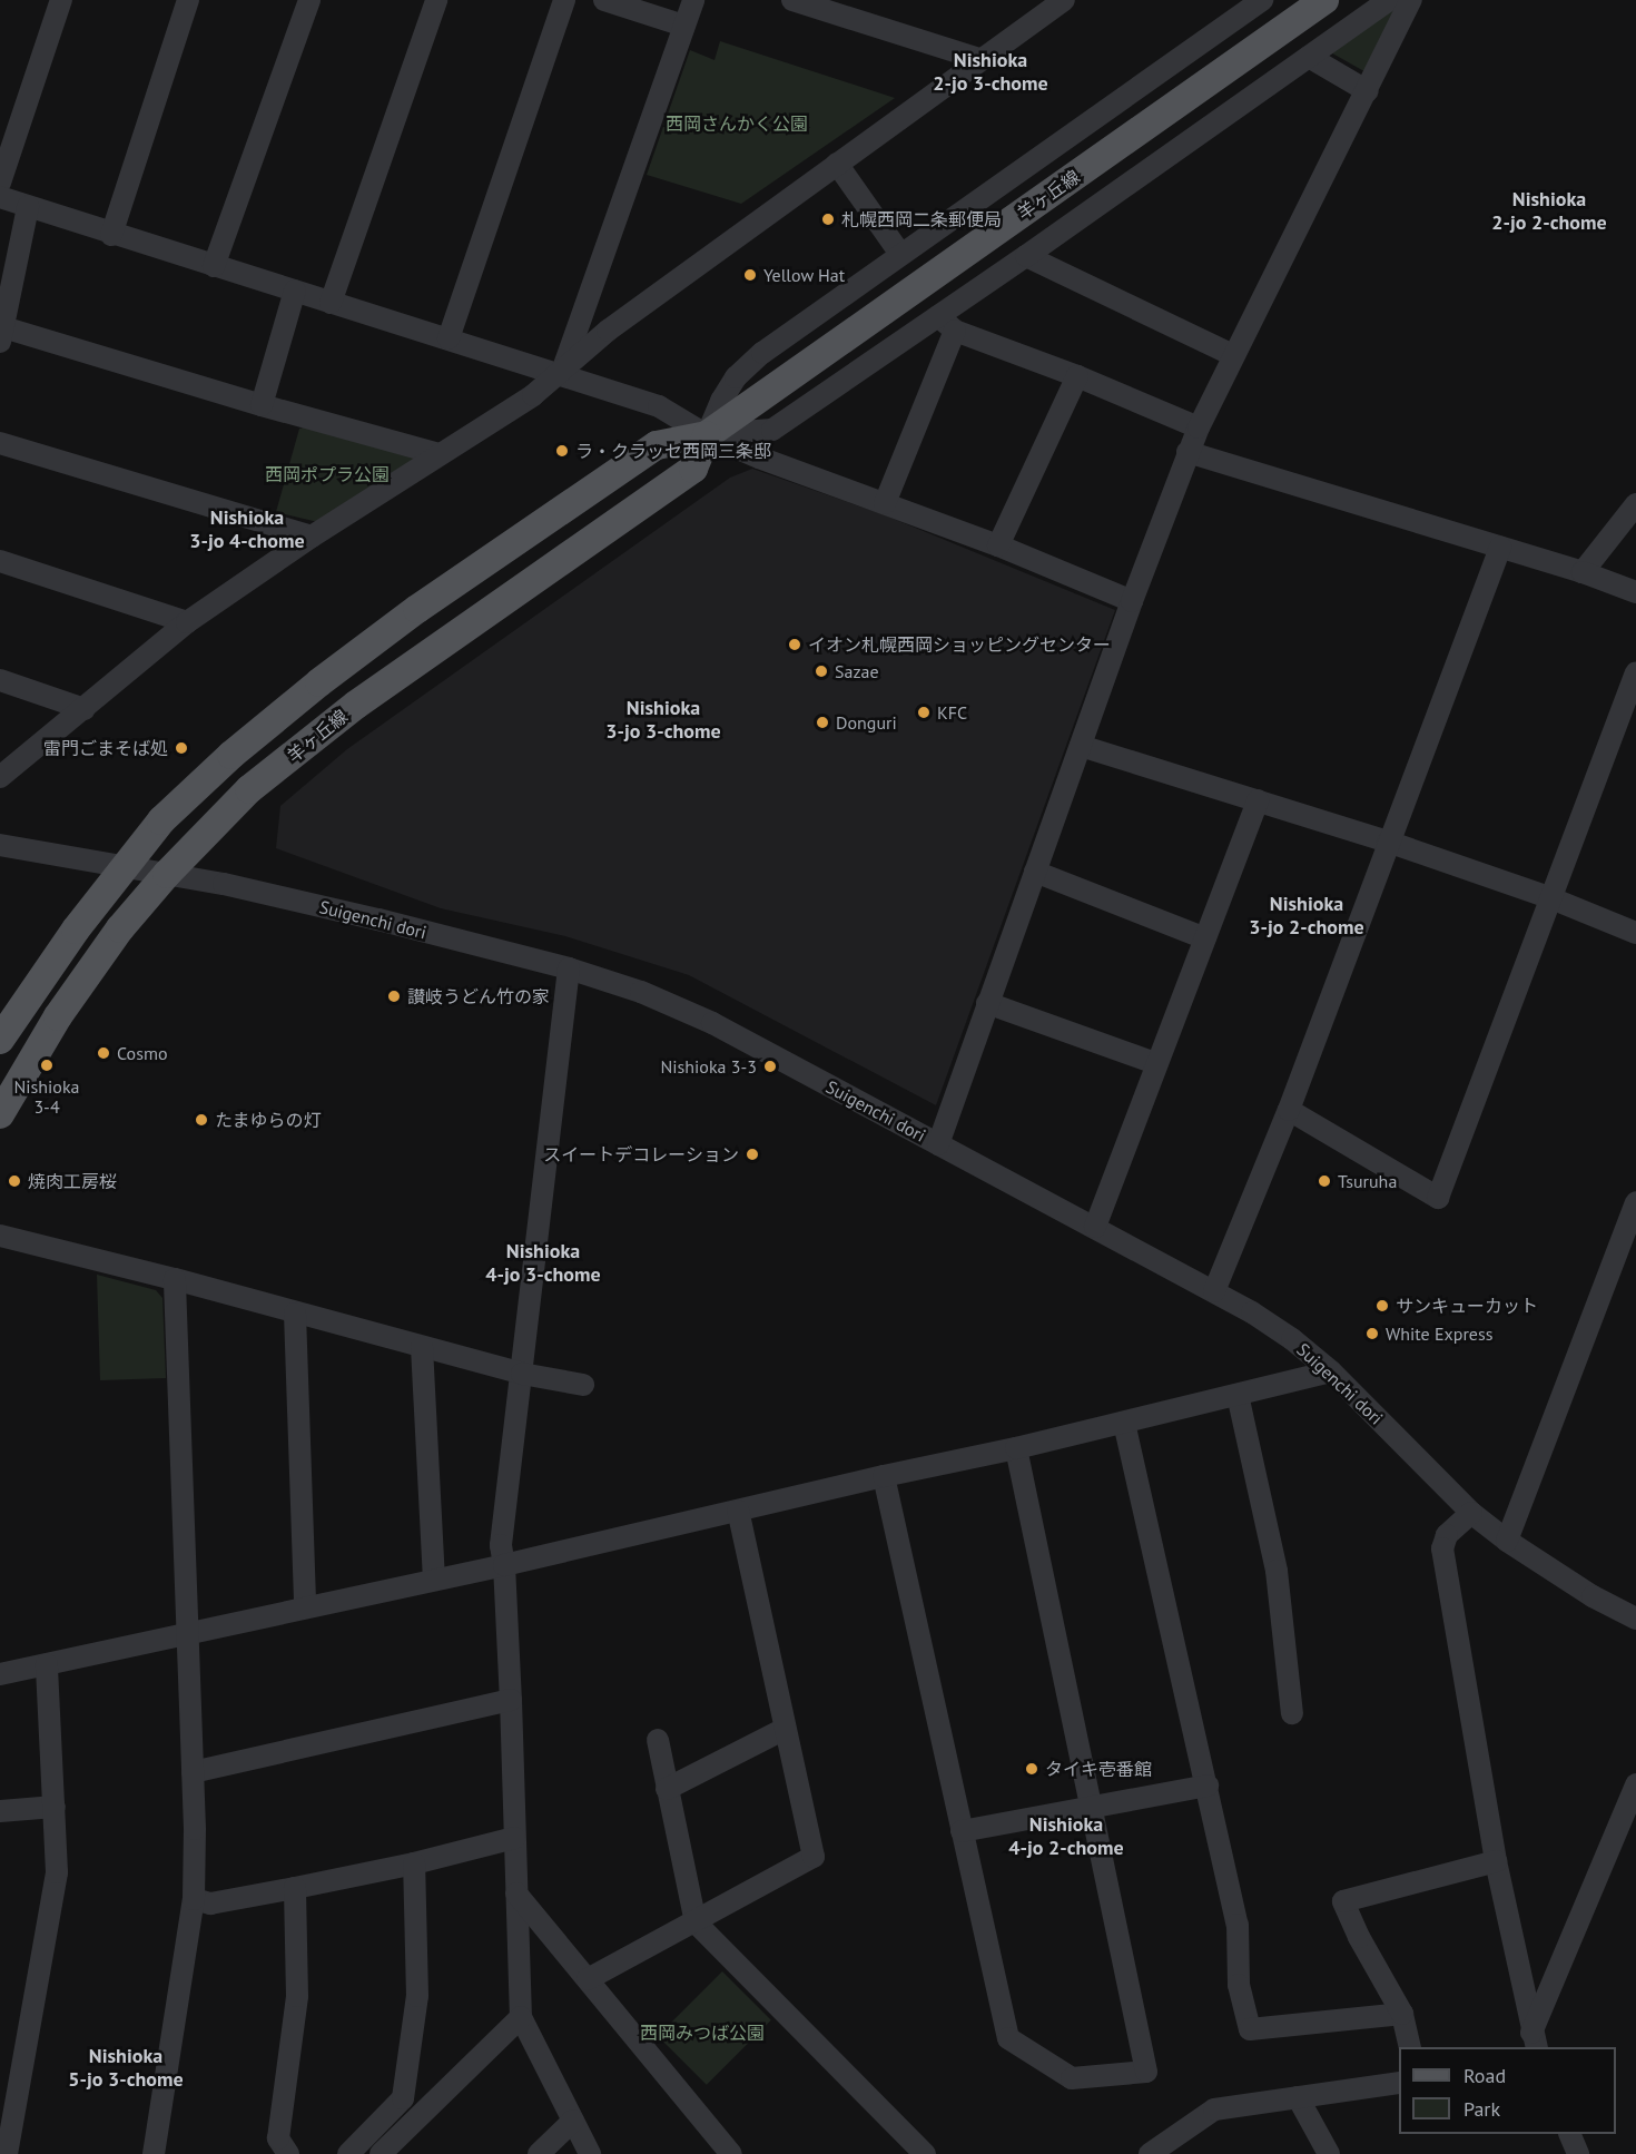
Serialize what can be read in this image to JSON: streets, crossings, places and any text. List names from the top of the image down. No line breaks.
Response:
{"streets":{"main road":["羊ヶ丘線"],"street":["Suigenchi dori"]},"crossings":[["羊ヶ丘線","Suigenchi dori"]],"districts":["Nishioka 2-jo 3-chome","Nishioka 2-jo 2-chome","Nishioka 3-jo 4-chome","Nishioka 3-jo 3-chome","Nishioka 3-jo 2-chome","Nishioka 4-jo 3-chome","Nishioka 4-jo 2-chome","Nishioka 5-jo 3-chome"],"parks":["西岡さんかく公園","西岡ポプラ公園","西岡みつば公園"],"places":["札幌西岡二条郵便局","Yellow Hat","ラ・クラッセ西岡三条邸","イオン札幌西岡ショッピングセンター","Sazae","KFC","Donguri","雷門ごまそば処","讃岐うどん竹の家","Cosmo","Nishioka 3-4","Nishioka 3-3","たまゆらの灯","スイートデコレーション","焼肉工房桜","Tsuruha","サンキューカット","White Express","タイキ壱番館"],"legend":["Road","Park"]}
